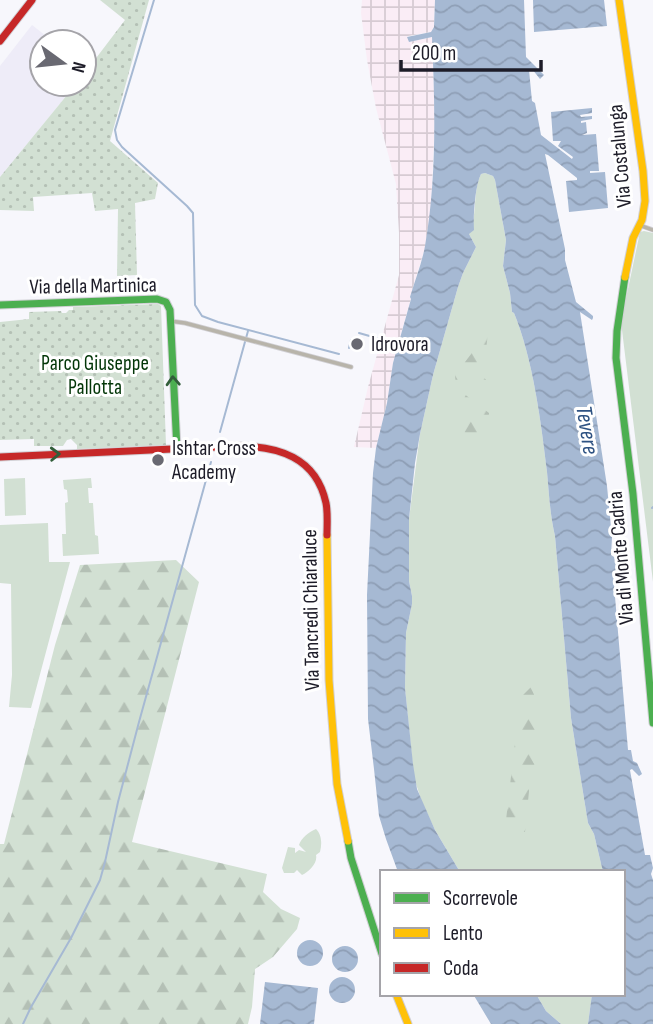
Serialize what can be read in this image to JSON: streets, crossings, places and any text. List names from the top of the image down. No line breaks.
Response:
{"streets":{"street":["Via Costalunga","Via della Martinica","Via di Monte Cadria","Via Tancredi Chiaraluce"]},"crossings":[["Via Costalunga","Via di Monte Cadria"],["Via della Martinica","Via Tancredi Chiaraluce"]],"water":["Tevere"],"parks":["Parco Giuseppe Pallotta"],"places":["Idrovora","Ishtar Cross Academy"],"legend":["Scorrevole","Lento","Coda"],"scale_bar":"200 m","north":"right"}
